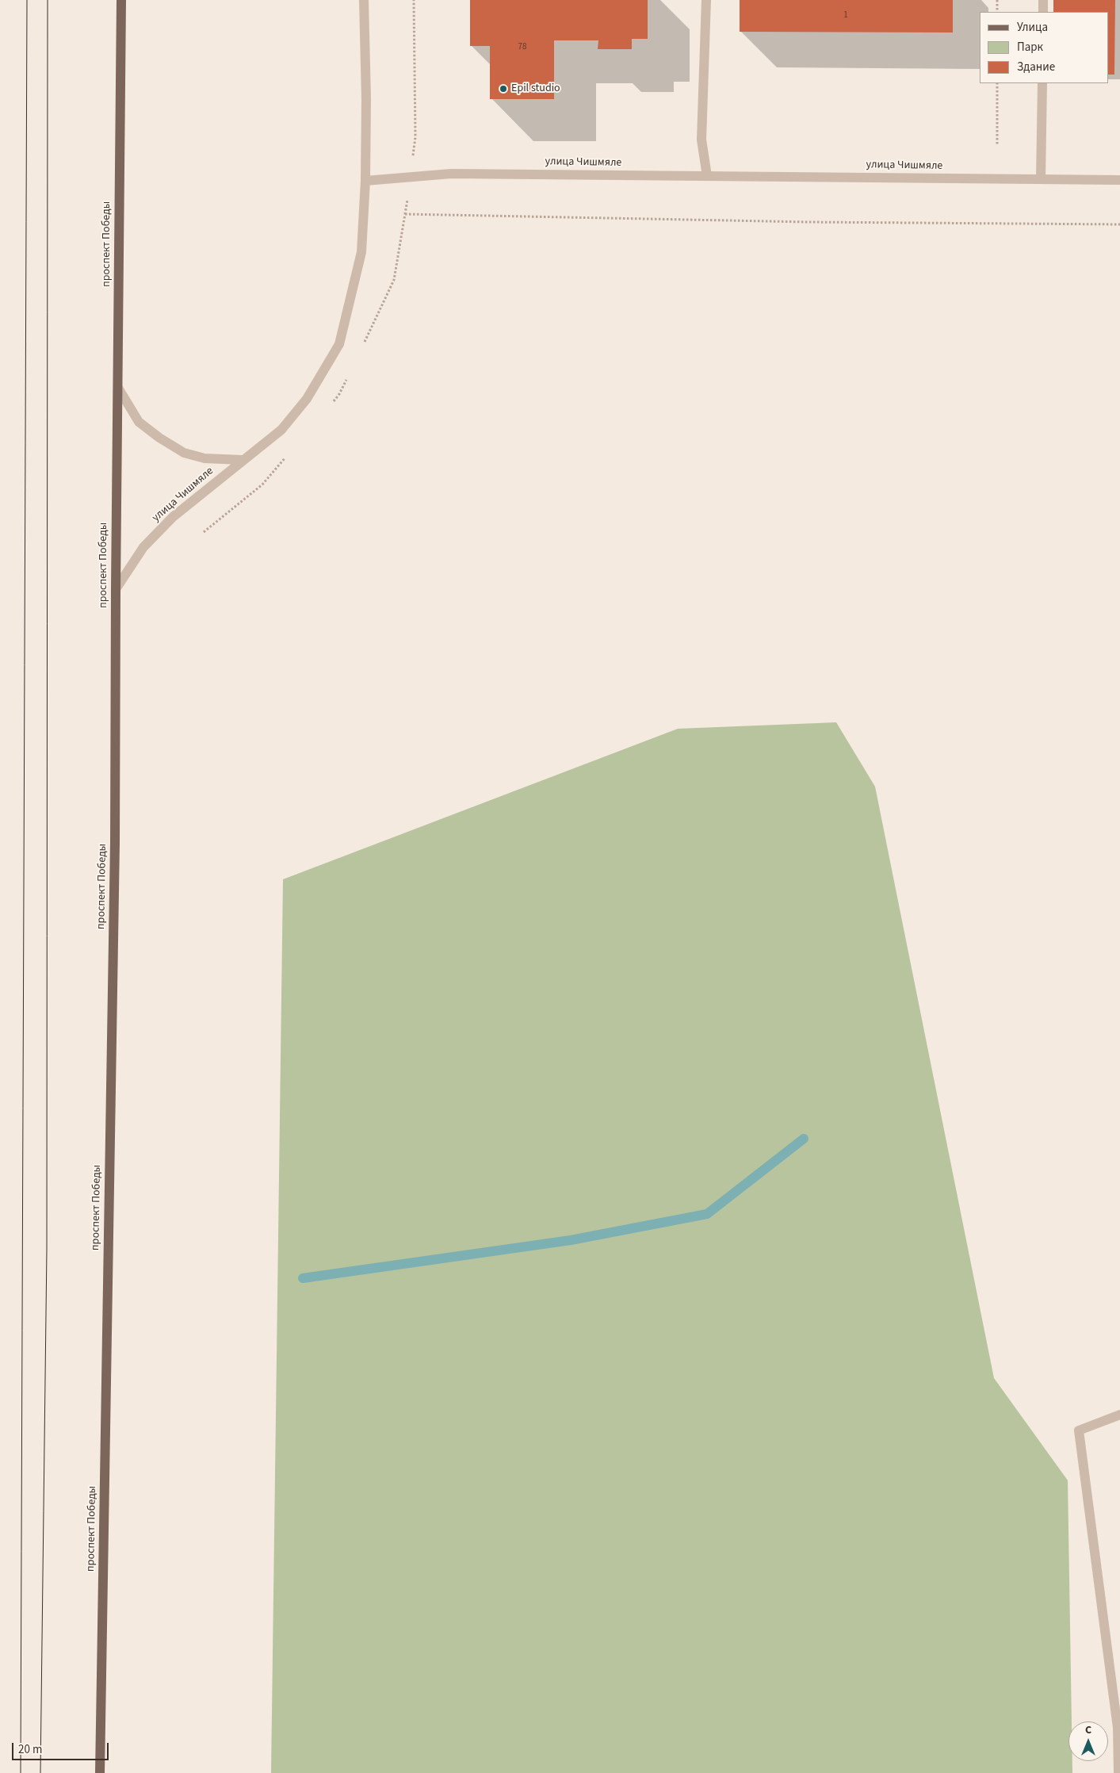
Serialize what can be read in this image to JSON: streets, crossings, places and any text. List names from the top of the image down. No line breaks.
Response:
{"streets":{"main road":["проспект Победы"],"street":["улица Чишмяле"]},"crossings":[["улица Чишмяле","проспект Победы"]],"places":["Epil studio"],"house_numbers":["1","78"],"legend":["Улица","Парк","Здание"],"scale_bar":"20 m","north":"top"}
